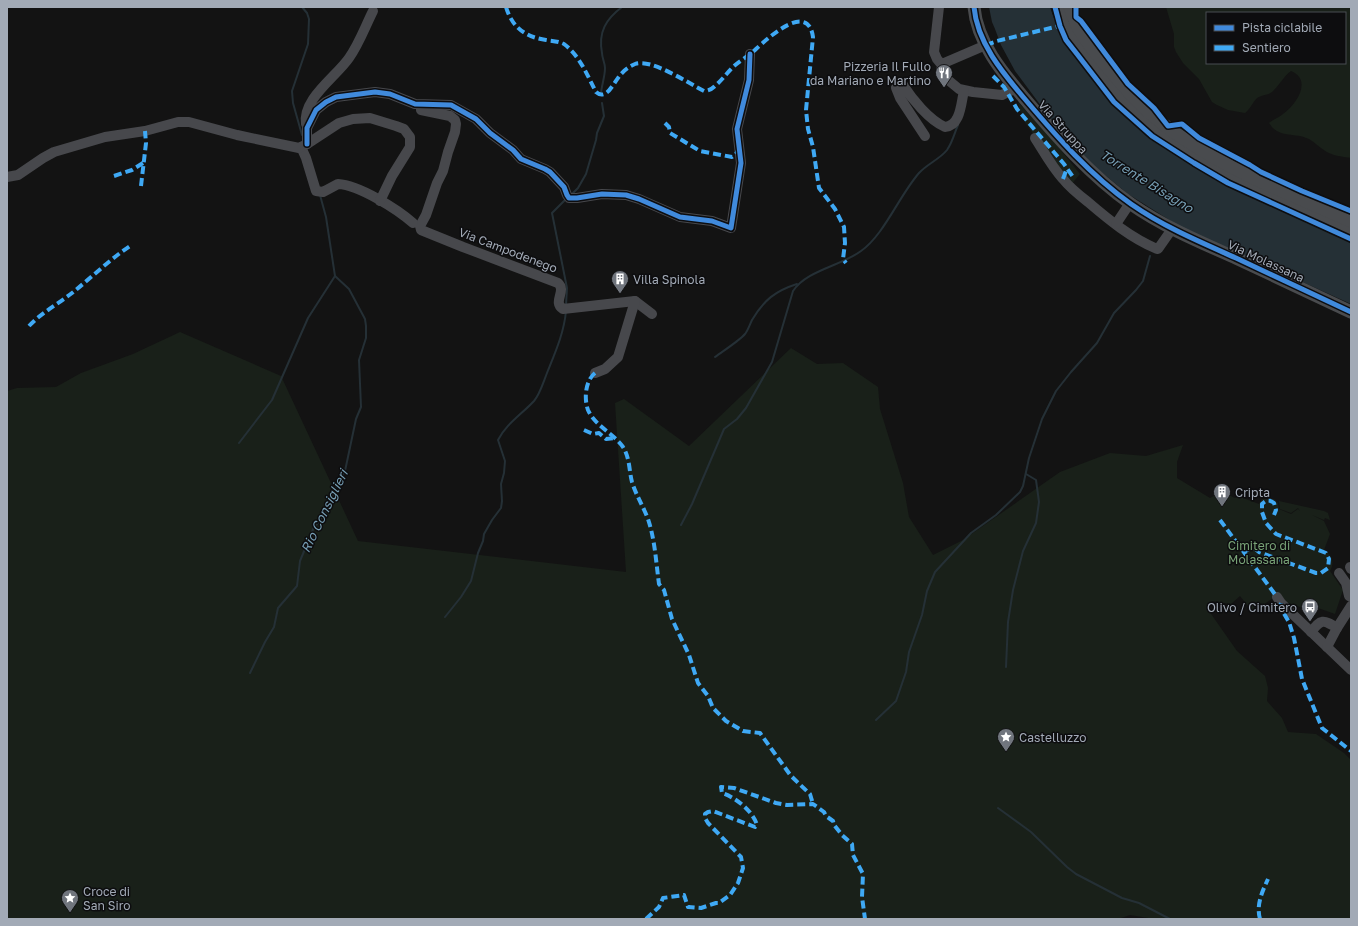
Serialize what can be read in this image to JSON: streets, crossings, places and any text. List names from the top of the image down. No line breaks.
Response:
{"streets":{"main road":["Via Struppa","Via Molassana"],"street":["Via Campodenego"]},"crossings":[["Via Struppa","Via Molassana"]],"water":["Torrente Bisagno","Rio Consiglieri"],"parks":["Cimitero di Molassana"],"places":{"restaurant":["Pizzeria Il Fullo da Mariano e Martino"],"building":["Villa Spinola","Cripta"],"bus stop":["Olivo / Cimitero"],"place":["Castelluzzo","Croce di San Siro"]},"legend":["Pista ciclabile","Sentiero"]}
